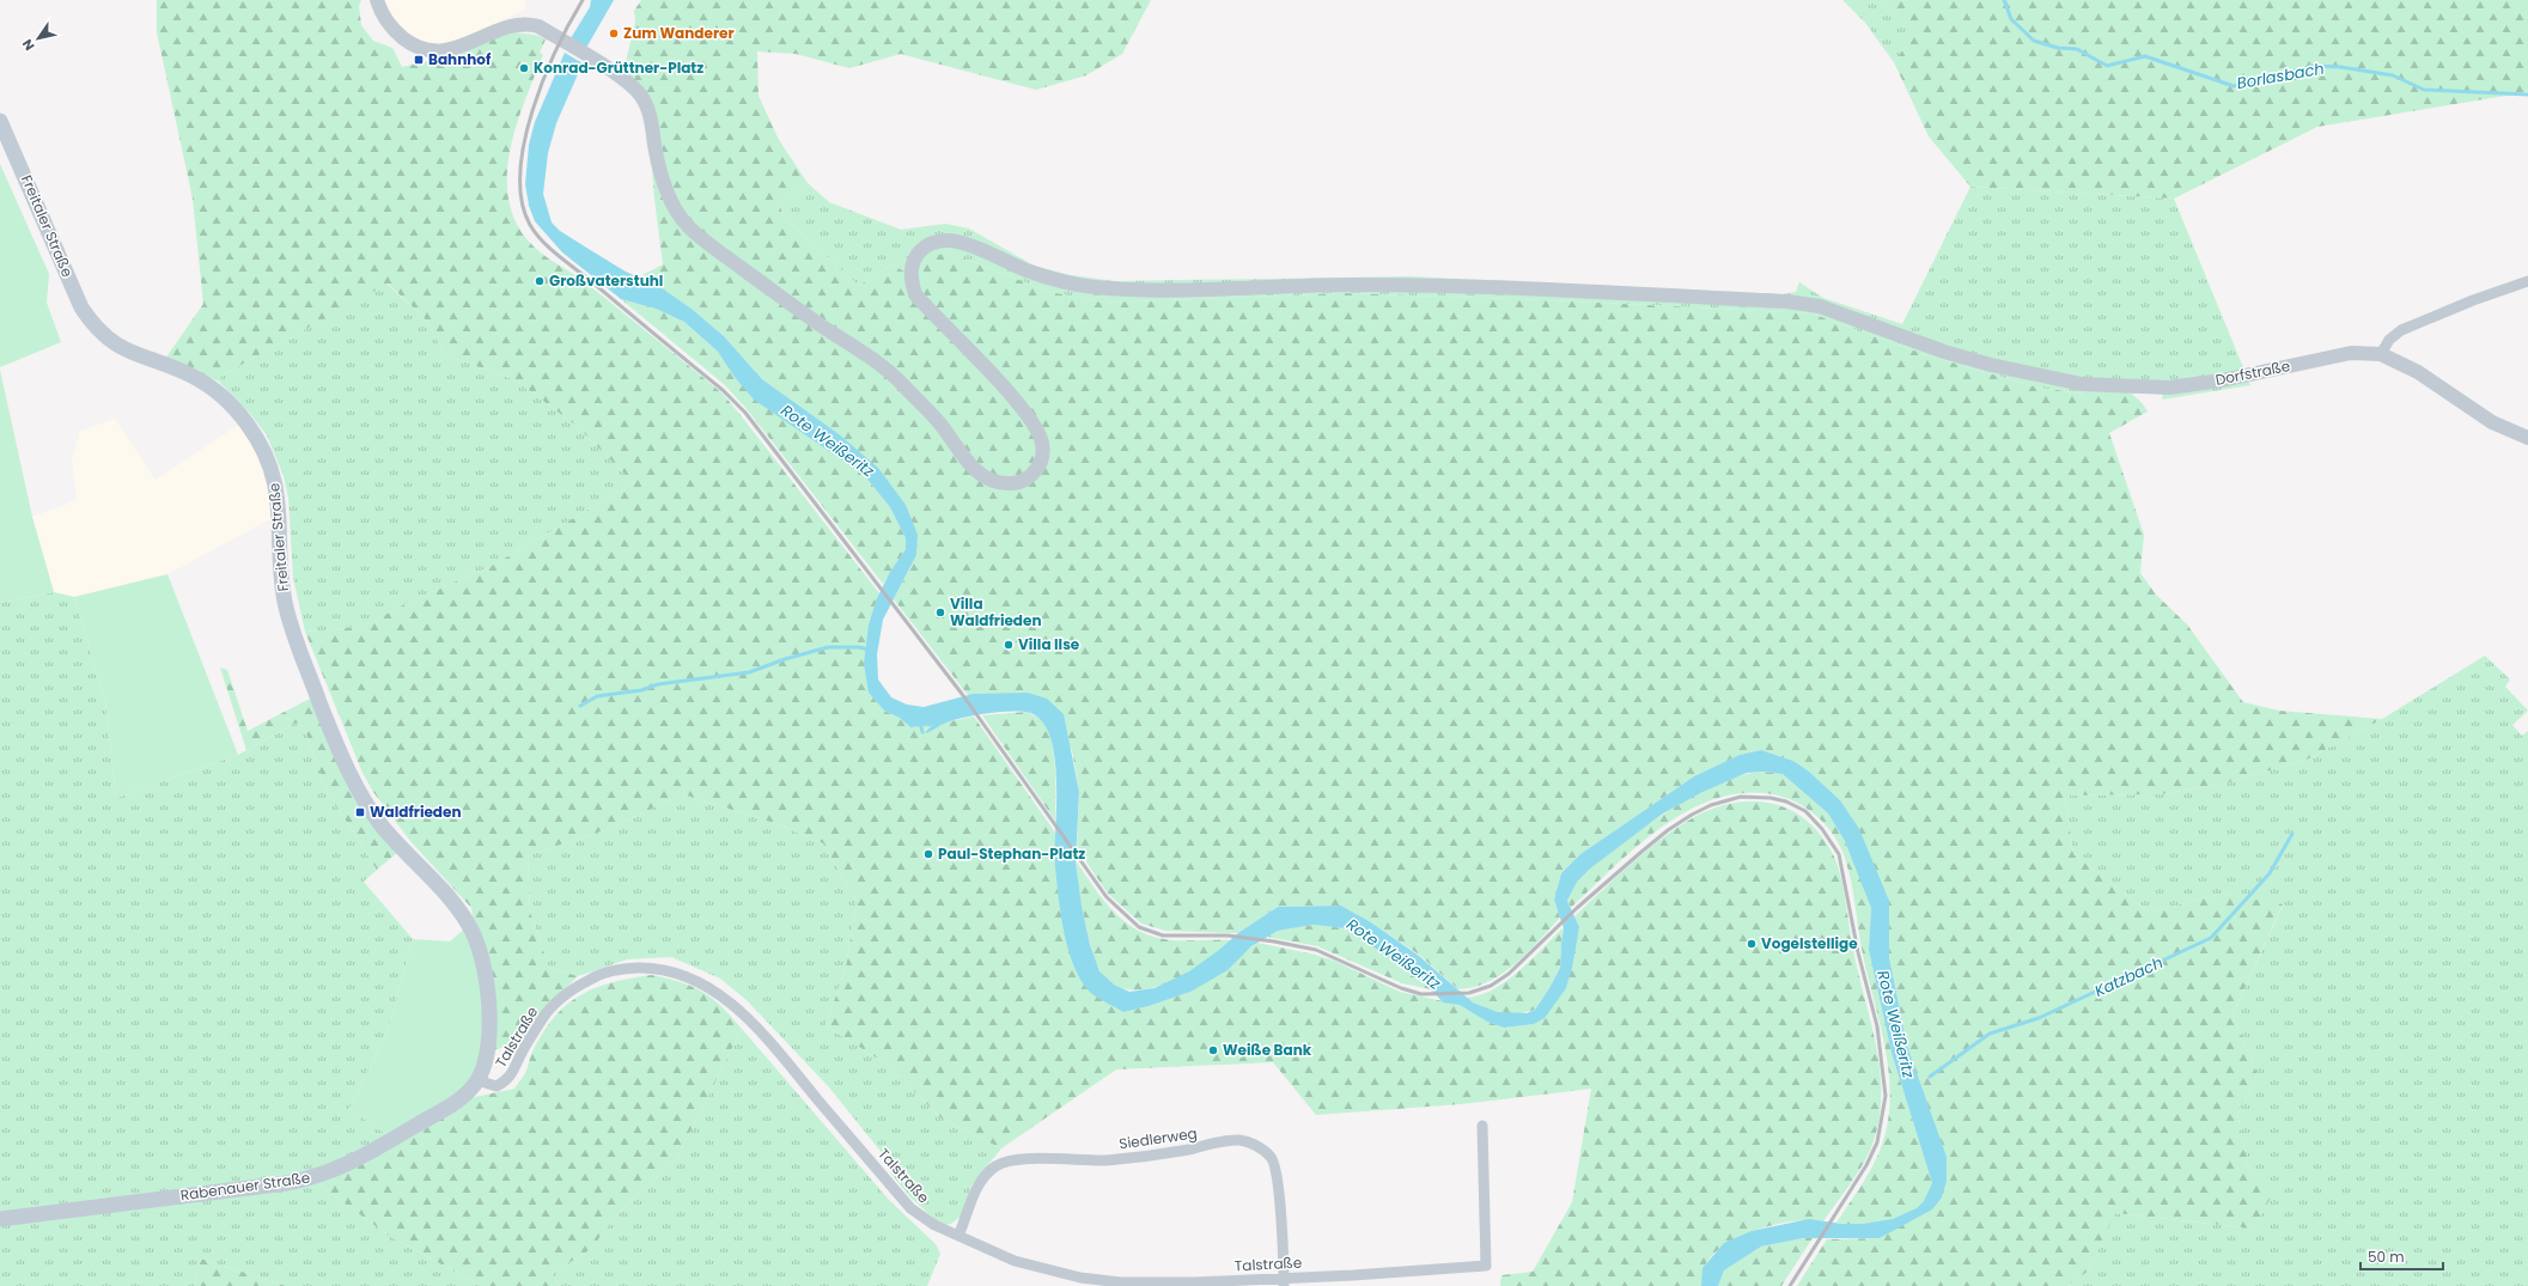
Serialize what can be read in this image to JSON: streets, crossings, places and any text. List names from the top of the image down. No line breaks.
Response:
{"streets":{"main road":["Freitaler Straße","Rabenauer Straße"],"street":["Dorfstraße","Talstraße","Siedlerweg"]},"crossings":[["Freitaler Straße","Rabenauer Straße"],["Talstraße","Siedlerweg"],["Talstraße","Rabenauer Straße"]],"water":["Borlasbach","Rote Weißeritz","Katzbach"],"places":{"other":["Zum Wanderer","Konrad-Grüttner-Platz","Großvaterstuhl","Villa Waldfrieden","Villa Ilse","Paul-Stephan-Platz","Vogelstellige","Weiße Bank"],"transit":["Bahnhof","Waldfrieden"]},"scale_bar":"50 m","north":"bottom left"}
